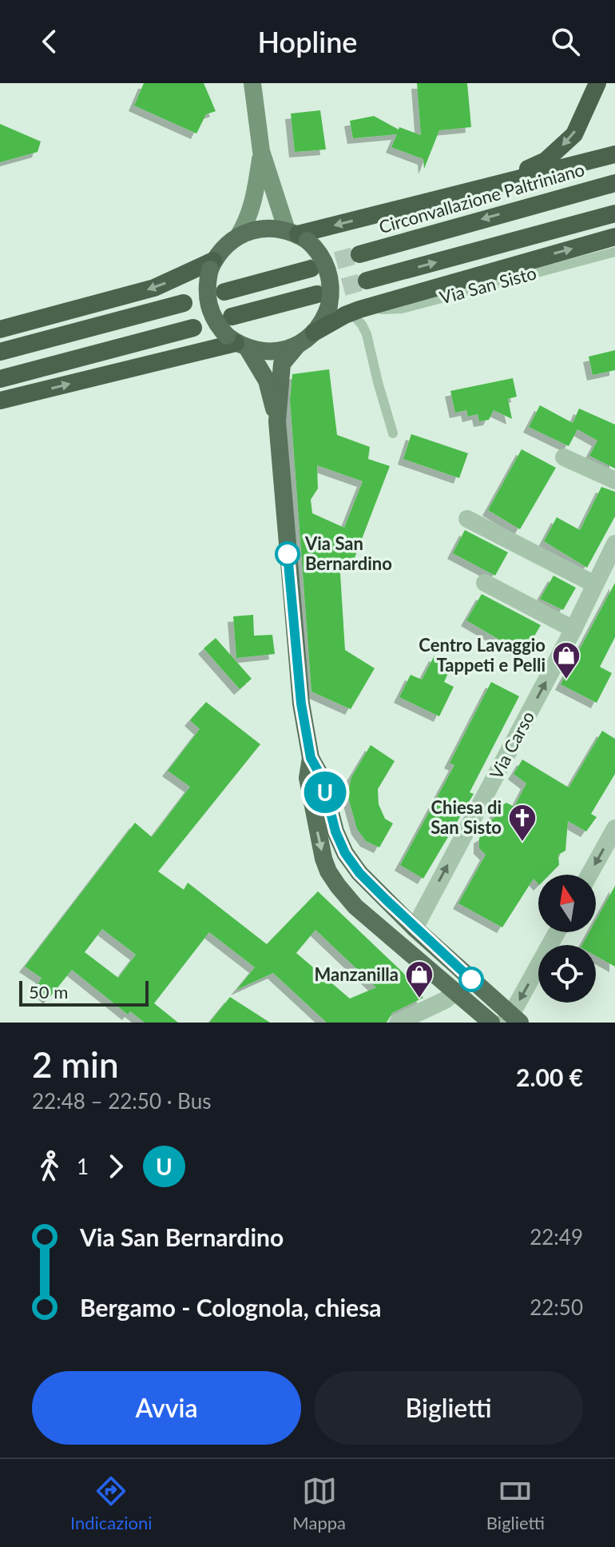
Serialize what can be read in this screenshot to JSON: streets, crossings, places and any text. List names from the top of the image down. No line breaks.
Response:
{"streets":{"highway":["Circonvallazione Paltriniano"],"street":["Via Carso"],"lane":["Via San Sisto"]},"places":{"other":["Via San Bernardino"],"shop":["Centro Lavaggio Tappeti e Pelli","Manzanilla"],"church":["Chiesa di San Sisto"]},"lines":["bus line U"],"scale_bar":"50 m","north":"top","page":{"header":"Hopline","on_map":"U","scale":"50 m","heading":["2 min","22:48 – 22:50 · Bus","2.00 €"],"legs":["1","U"],"list":[{"name":"Via San Bernardino","value":"22:49"},{"name":"Bergamo - Colognola, chiesa","value":"22:50"}],"buttons":["Avvia","Biglietti"],"tabs":["Indicazioni","Mappa","Biglietti"]}}
